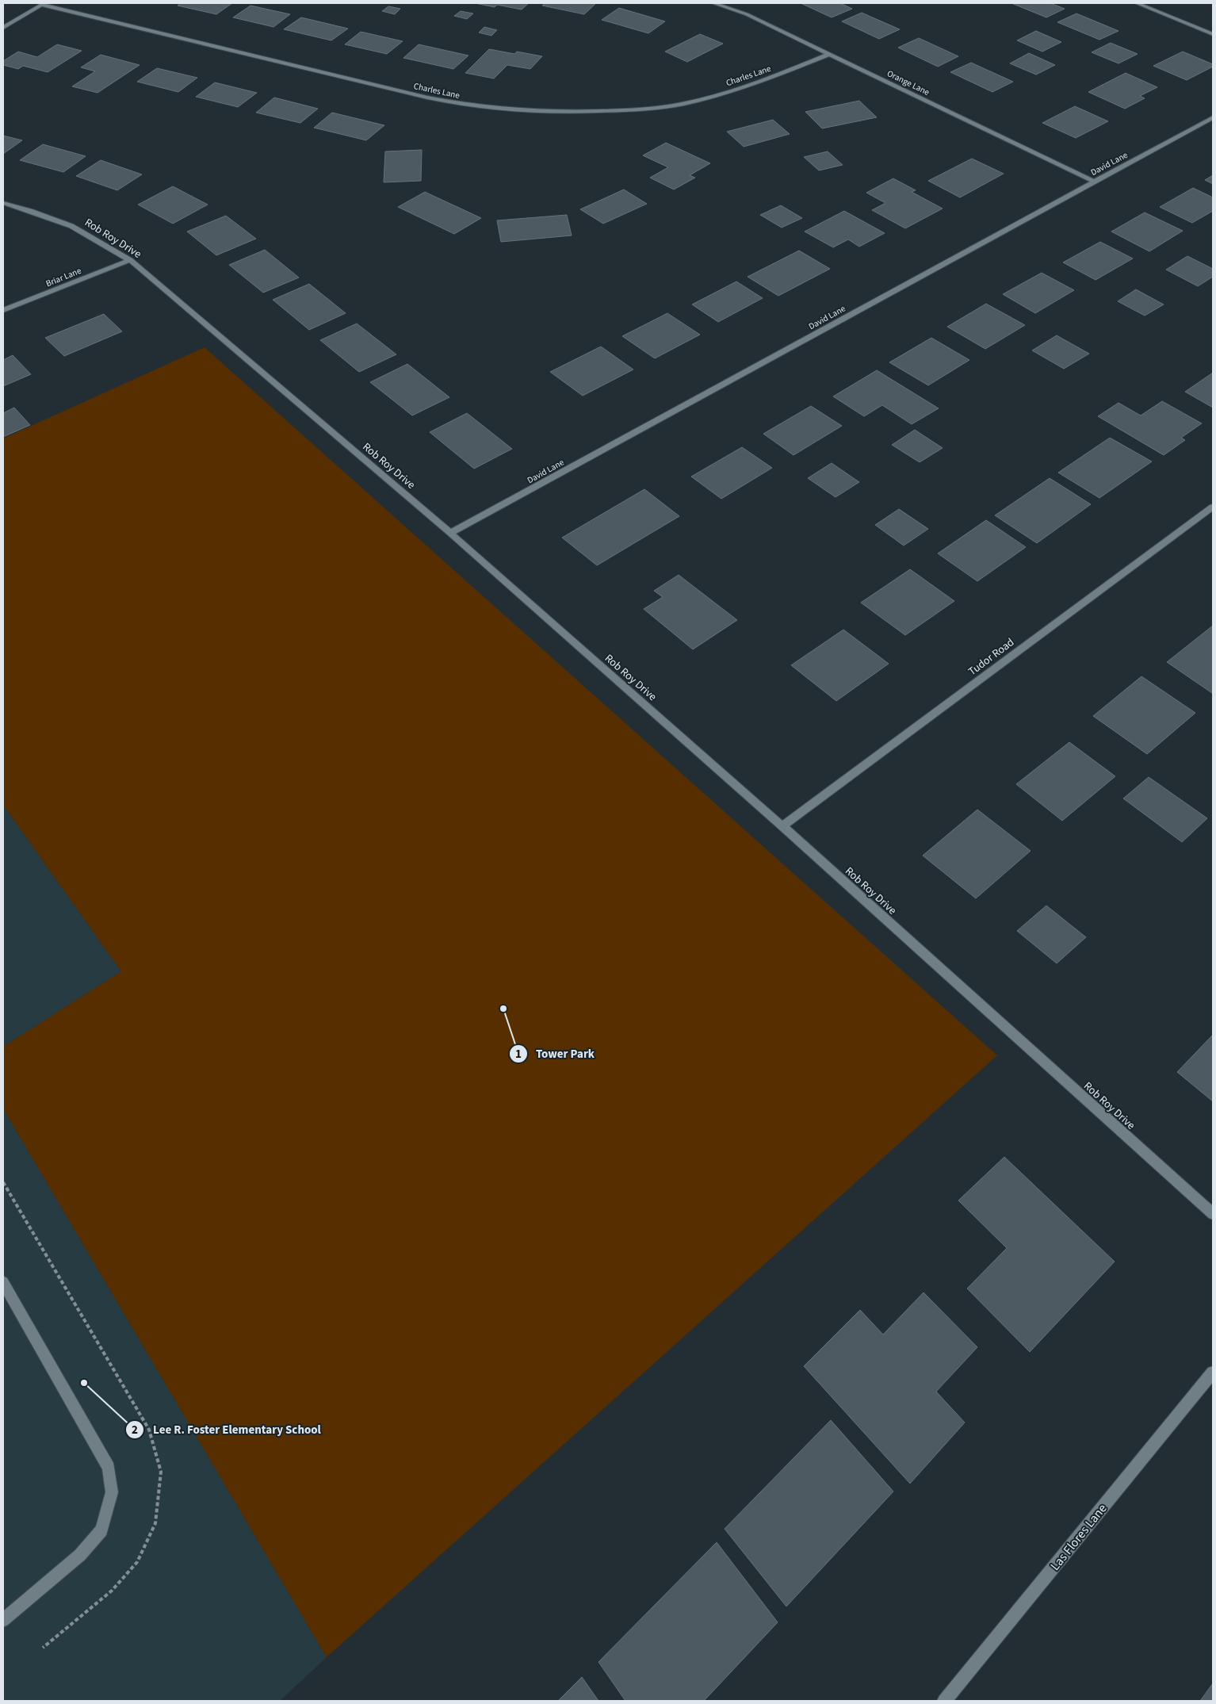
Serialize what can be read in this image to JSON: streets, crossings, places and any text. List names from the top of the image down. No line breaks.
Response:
{"streets":{"street":["Charles Lane","Orange Lane","David Lane","Rob Roy Drive","Briar Lane","Tudor Road","Las Flores Lane"]},"crossings":[["Charles Lane","Orange Lane"],["Orange Lane","David Lane"],["David Lane","Rob Roy Drive"],["Rob Roy Drive","Briar Lane"],["Rob Roy Drive","Tudor Road"]],"places":["Tower Park","Lee R. Foster Elementary School"]}
